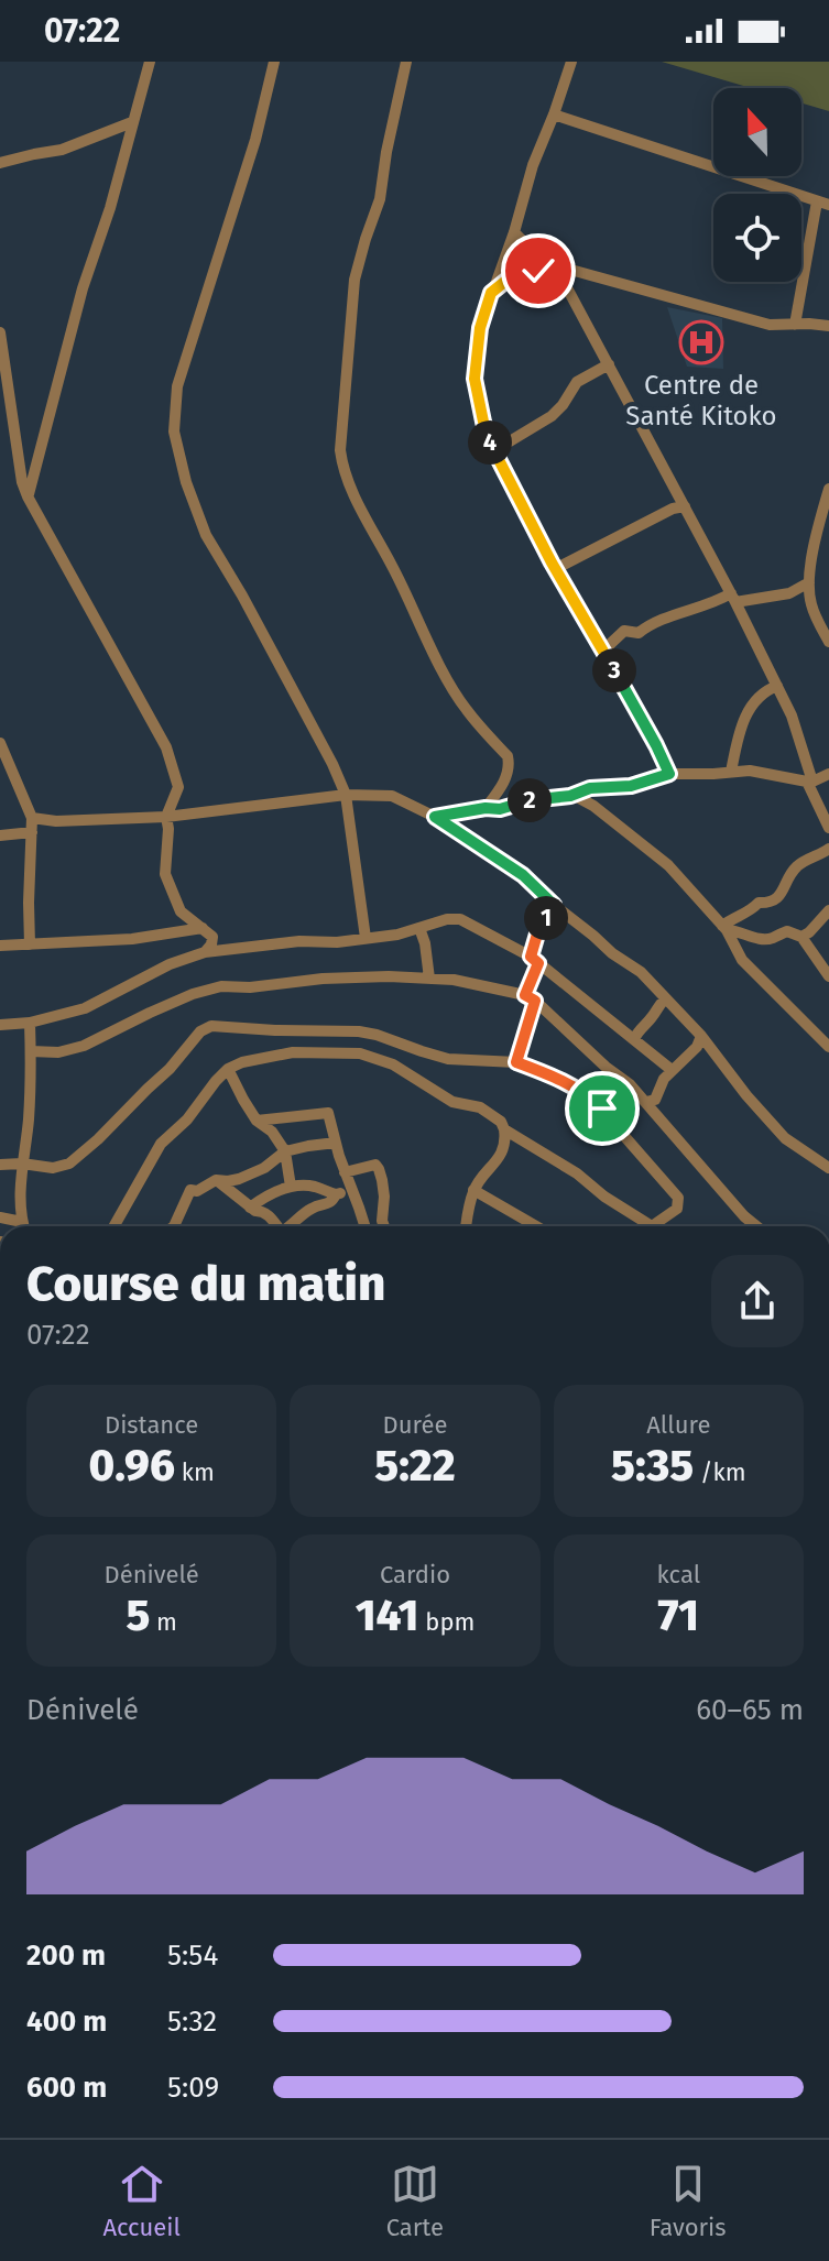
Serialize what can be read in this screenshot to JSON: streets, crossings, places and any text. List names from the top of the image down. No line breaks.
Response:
{"places":{"hospital":["Centre de Santé Kitoko"]},"north":"top","page":{"status":"07:22","pins":["4","3","2","1"],"heading":["Course du matin","07:22"],"stats":[["Distance","0.96 km"],["Durée","5:22"],["Allure","5:35 /km"],["Dénivelé","5 m"],["Cardio","141 bpm"],["kcal","71"]],"chart":["Dénivelé","60–65 m"],"list":[{"name":"200 m","note":"5:54"},{"name":"400 m","note":"5:32"},{"name":"600 m","note":"5:09"}],"tabs":["Accueil","Carte","Favoris"]}}
